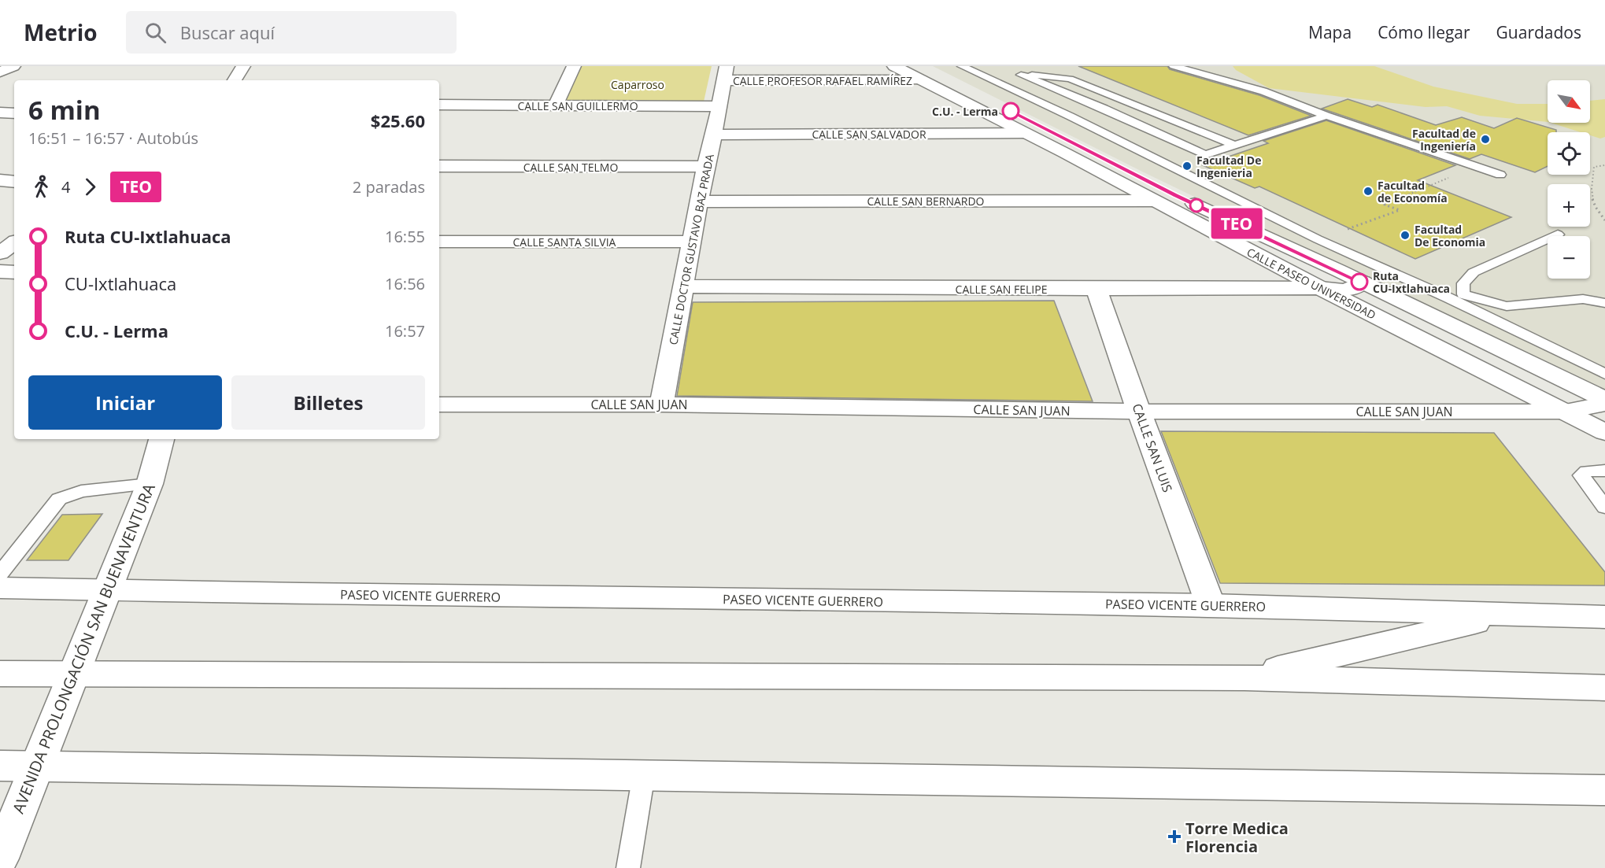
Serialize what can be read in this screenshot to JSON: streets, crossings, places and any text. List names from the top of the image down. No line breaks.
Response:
{"streets":{"street":["CALLE PROFESOR RAFAEL RAMÍREZ","CALLE SAN GUILLERMO","CALLE SAN SALVADOR","CALLE SAN TELMO","CALLE SAN BERNARDO","CALLE SANTA SILVIA","CALLE DOCTOR GUSTAVO BAZ PRADA","CALLE PASEO UNIVERSIDAD","CALLE SAN FELIPE","CALLE SAN JUAN","CALLE SAN LUIS","PASEO VICENTE GUERRERO","AVENIDA PROLONGACIÓN SAN BUENAVENTURA"]},"crossings":[["CALLE PROFESOR RAFAEL RAMÍREZ","CALLE DOCTOR GUSTAVO BAZ PRADA"],["CALLE PROFESOR RAFAEL RAMÍREZ","CALLE PASEO UNIVERSIDAD"],["CALLE SAN GUILLERMO","CALLE DOCTOR GUSTAVO BAZ PRADA"],["CALLE SAN SALVADOR","CALLE DOCTOR GUSTAVO BAZ PRADA"],["CALLE SAN SALVADOR","CALLE PASEO UNIVERSIDAD"],["CALLE SAN TELMO","CALLE DOCTOR GUSTAVO BAZ PRADA"],["CALLE SAN BERNARDO","CALLE DOCTOR GUSTAVO BAZ PRADA"],["CALLE SAN BERNARDO","CALLE PASEO UNIVERSIDAD"],["CALLE SANTA SILVIA","CALLE DOCTOR GUSTAVO BAZ PRADA"],["CALLE DOCTOR GUSTAVO BAZ PRADA","CALLE SAN FELIPE"],["CALLE DOCTOR GUSTAVO BAZ PRADA","CALLE SAN JUAN"],["CALLE PASEO UNIVERSIDAD","CALLE SAN FELIPE"],["CALLE PASEO UNIVERSIDAD","CALLE SAN JUAN"],["CALLE SAN FELIPE","CALLE SAN LUIS"],["CALLE SAN JUAN","CALLE SAN LUIS"],["CALLE SAN LUIS","PASEO VICENTE GUERRERO"],["PASEO VICENTE GUERRERO","AVENIDA PROLONGACIÓN SAN BUENAVENTURA"]],"parks":["Caparroso"],"places":{"other":["C.U. - Lerma","Facultad de Ingeniería","Facultad De Ingenieria","Facultad de Economía","Facultad De Economia","Ruta CU-Ixtlahuaca"],"health":["Torre Medica Florencia"]},"lines":["bus line TEO"],"north":"bottom right","page":{"header":"Metrio","search":"Buscar aquí","nav":["Mapa","Cómo llegar","Guardados"],"on_map":"TEO","map_buttons":["+","−"],"heading":["6 min","16:51 – 16:57 · Autobús","$25.60"],"legs":["4","TEO","2 paradas"],"list":[{"name":"Ruta CU-Ixtlahuaca","value":"16:55"},{"name":"CU-Ixtlahuaca","value":"16:56"},{"name":"C.U. - Lerma","value":"16:57"}],"buttons":["Iniciar","Billetes"]}}
